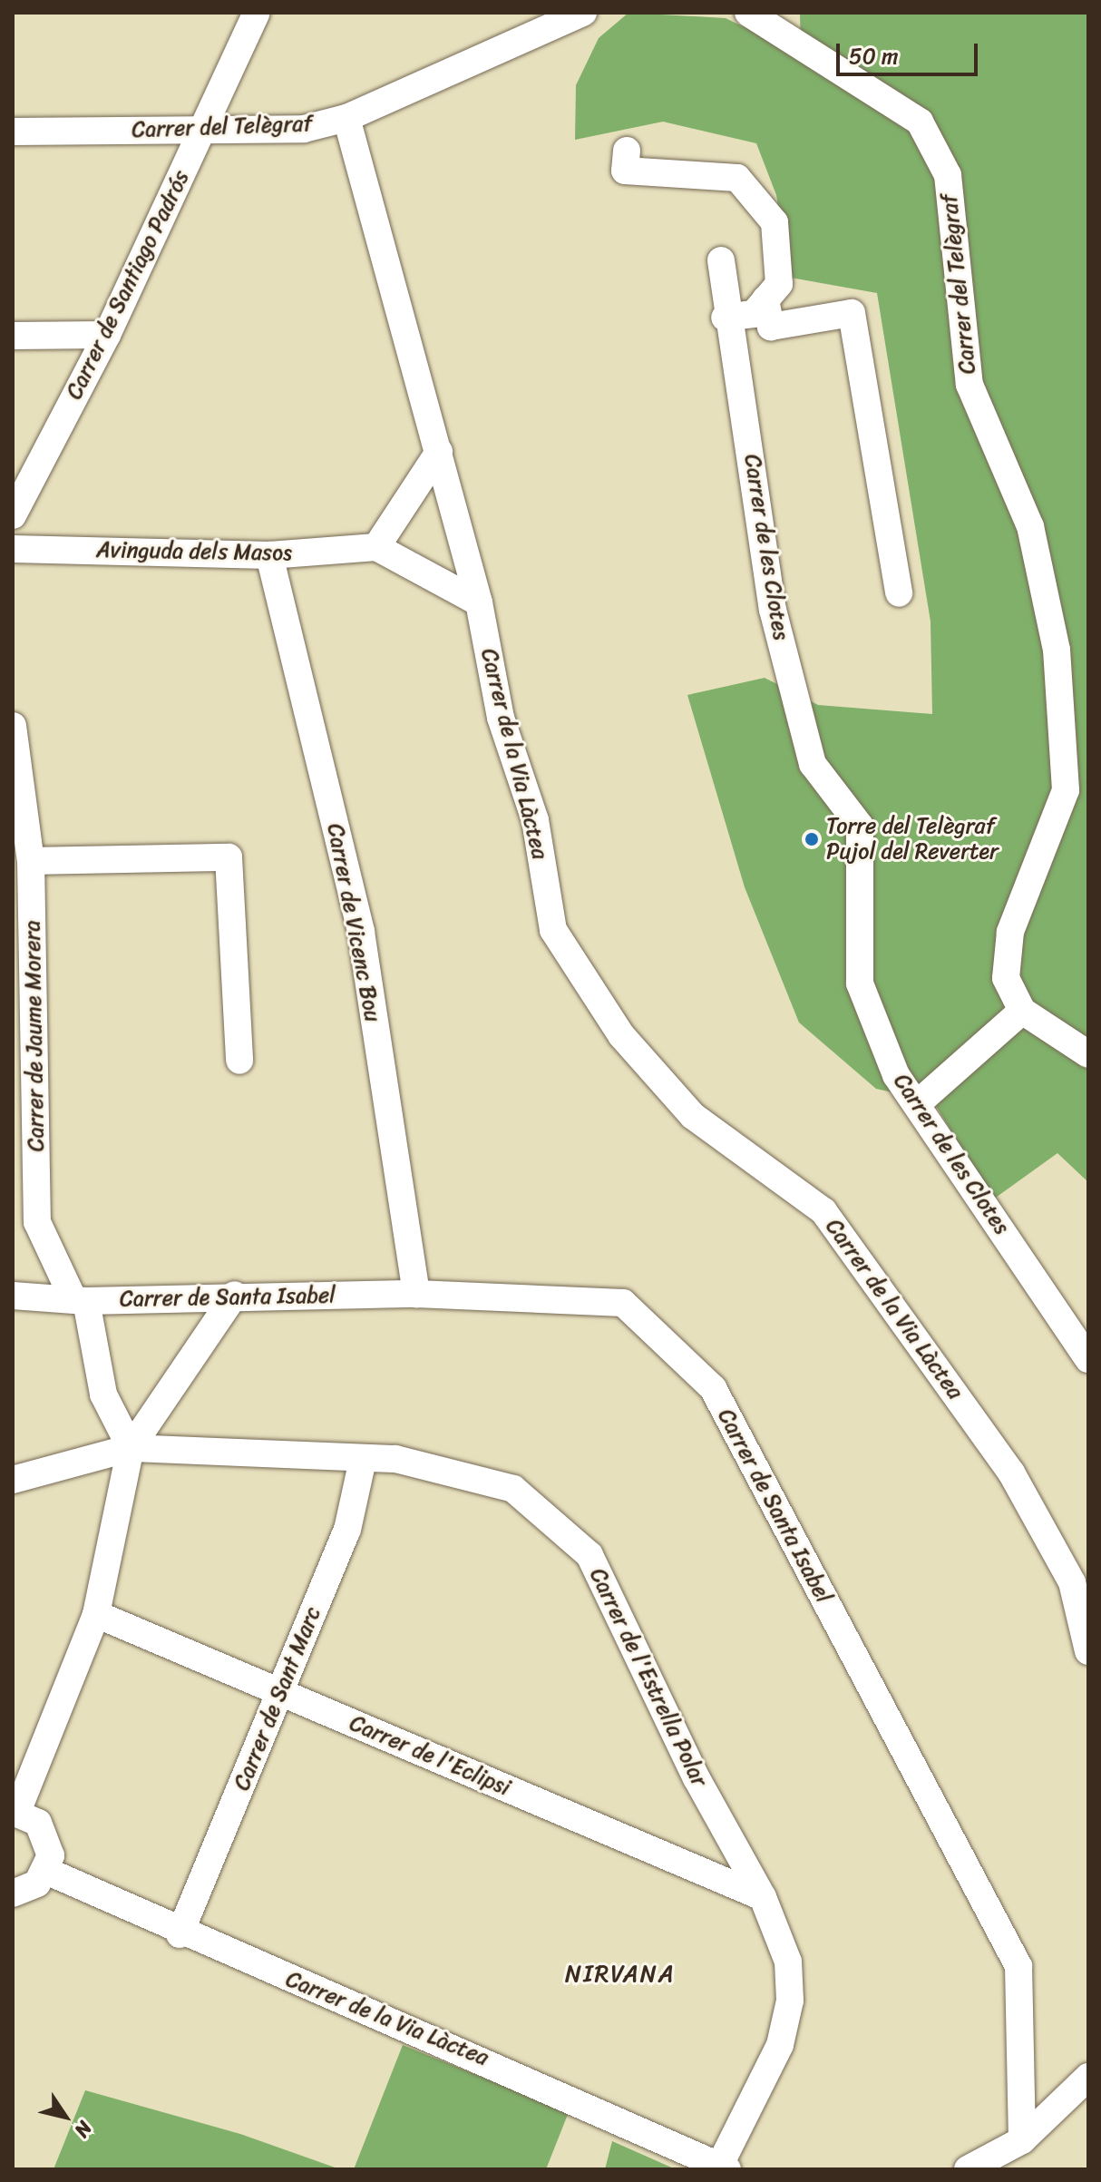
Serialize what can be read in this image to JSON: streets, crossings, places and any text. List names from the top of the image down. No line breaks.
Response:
{"streets":{"street":["Carrer del Telègraf","Carrer de Santiago Padrós","Carrer de les Clotes","Avinguda dels Masos","Carrer de la Via Làctea","Carrer de Vicenc Bou","Carrer de Jaume Morera","Carrer de Santa Isabel","Carrer de l'Estrella Polar","Carrer de Sant Marc","Carrer de l'Eclipsi"]},"crossings":[["Carrer del Telègraf","Carrer de Santiago Padrós"],["Carrer del Telègraf","Carrer de la Via Làctea"],["Avinguda dels Masos","Carrer de Vicenc Bou"],["Carrer de la Via Làctea","Carrer de l'Estrella Polar"],["Carrer de la Via Làctea","Carrer de Sant Marc"],["Carrer de Vicenc Bou","Carrer de Santa Isabel"],["Carrer de Jaume Morera","Carrer de Santa Isabel"],["Carrer de Jaume Morera","Carrer de l'Estrella Polar"],["Carrer de l'Estrella Polar","Carrer de Sant Marc"],["Carrer de l'Estrella Polar","Carrer de l'Eclipsi"],["Carrer de Sant Marc","Carrer de l'Eclipsi"]],"districts":["NIRVANA"],"places":["Torre del Telègraf Pujol del Reverter"],"scale_bar":"50 m","north":"bottom right"}
